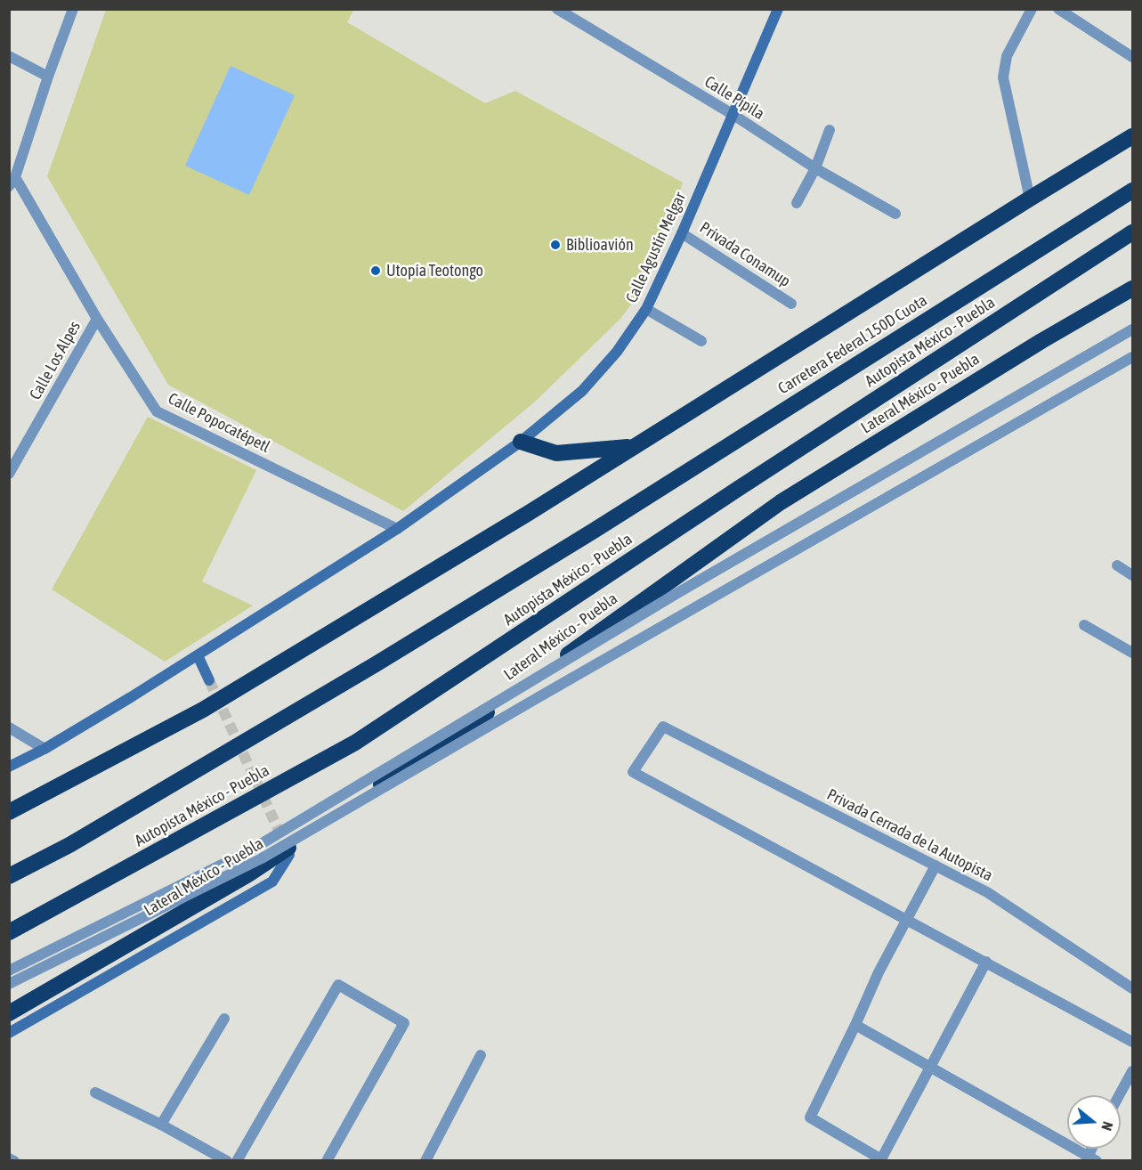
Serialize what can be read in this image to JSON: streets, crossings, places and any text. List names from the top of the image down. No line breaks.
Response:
{"streets":{"highway":["Autopista México - Puebla","Carretera Federal 150D Cuota","Lateral México - Puebla"],"street":["Calle Pípila","Calle Agustín Melgar","Privada Conamup","Calle Los Alpes","Calle Popocatépetl","Privada Cerrada de la Autopista"]},"crossings":[["Calle Pípila","Calle Agustín Melgar"],["Calle Agustín Melgar","Privada Conamup"],["Calle Agustín Melgar","Calle Popocatépetl"],["Autopista México - Puebla","Carretera Federal 150D Cuota"],["Calle Los Alpes","Calle Popocatépetl"]],"places":["Biblioavión","Utopía Teotongo"],"north":"right"}
